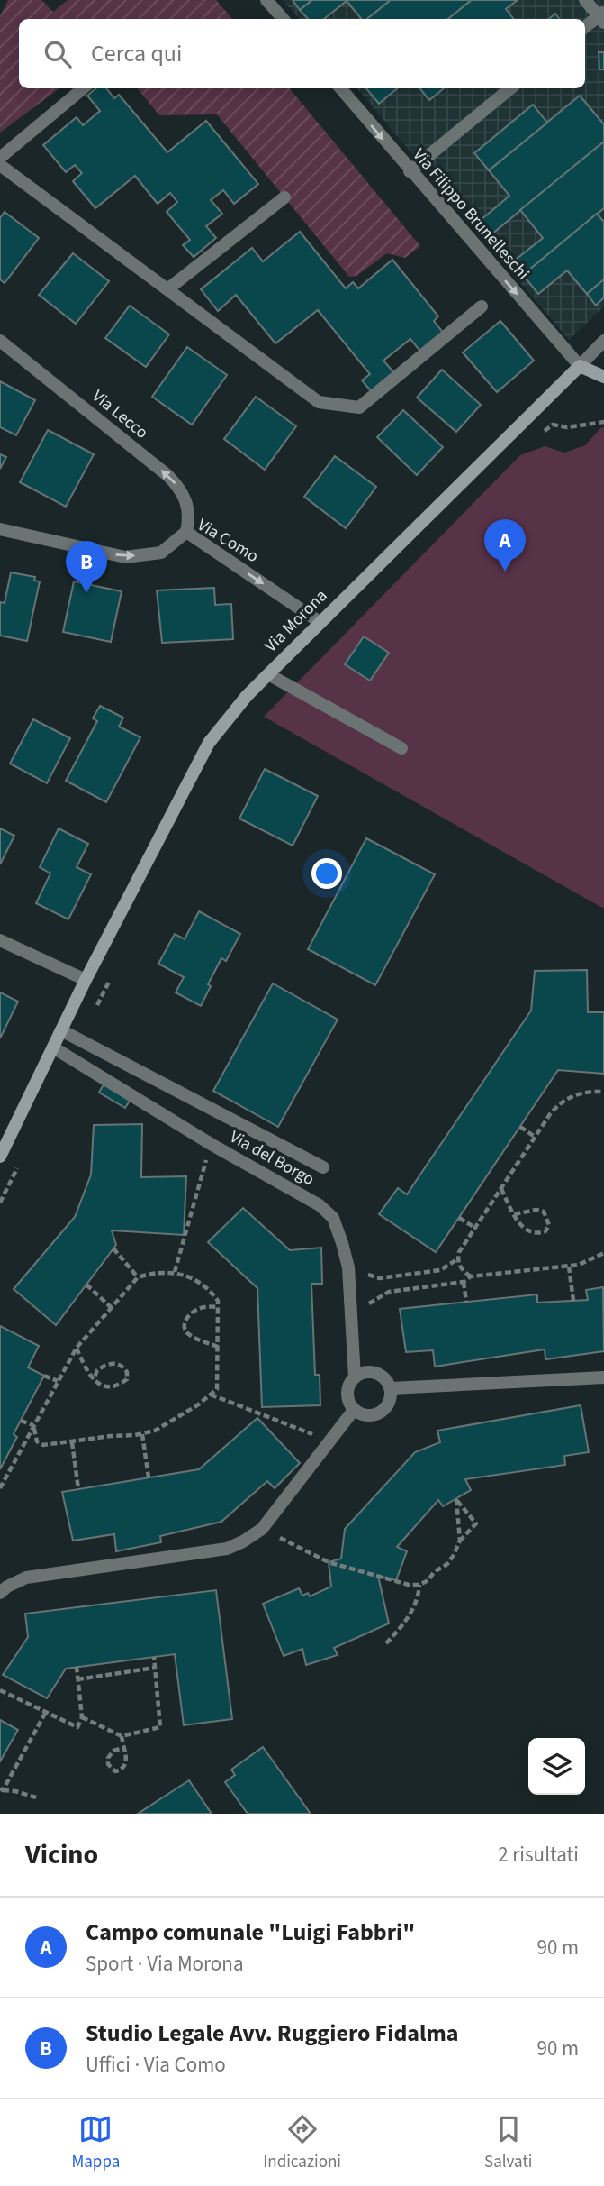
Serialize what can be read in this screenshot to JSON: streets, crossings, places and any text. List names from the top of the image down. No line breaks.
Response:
{"streets":{"main road":["Via Morona"],"street":["Via Filippo Brunelleschi","Via Lecco","Via Como","Via del Borgo"]},"crossings":[["Via Filippo Brunelleschi","Via Morona"],["Via Lecco","Via Como"],["Via Como","Via Morona"],["Via Morona","Via del Borgo"]],"one_way":["Via Filippo Brunelleschi","Via Lecco","Via Como"],"page":{"search":"Cerca qui","pins":["A","B"],"heading":["Vicino","2 risultati"],"list":[{"mark":"A","name":"Campo comunale \"Luigi Fabbri\"","note":"Sport · Via Morona","value":"90 m"},{"mark":"B","name":"Studio Legale Avv. Ruggiero Fidalma","note":"Uffici · Via Como","value":"90 m"}],"nav":["Mappa","Indicazioni","Salvati"]}}
